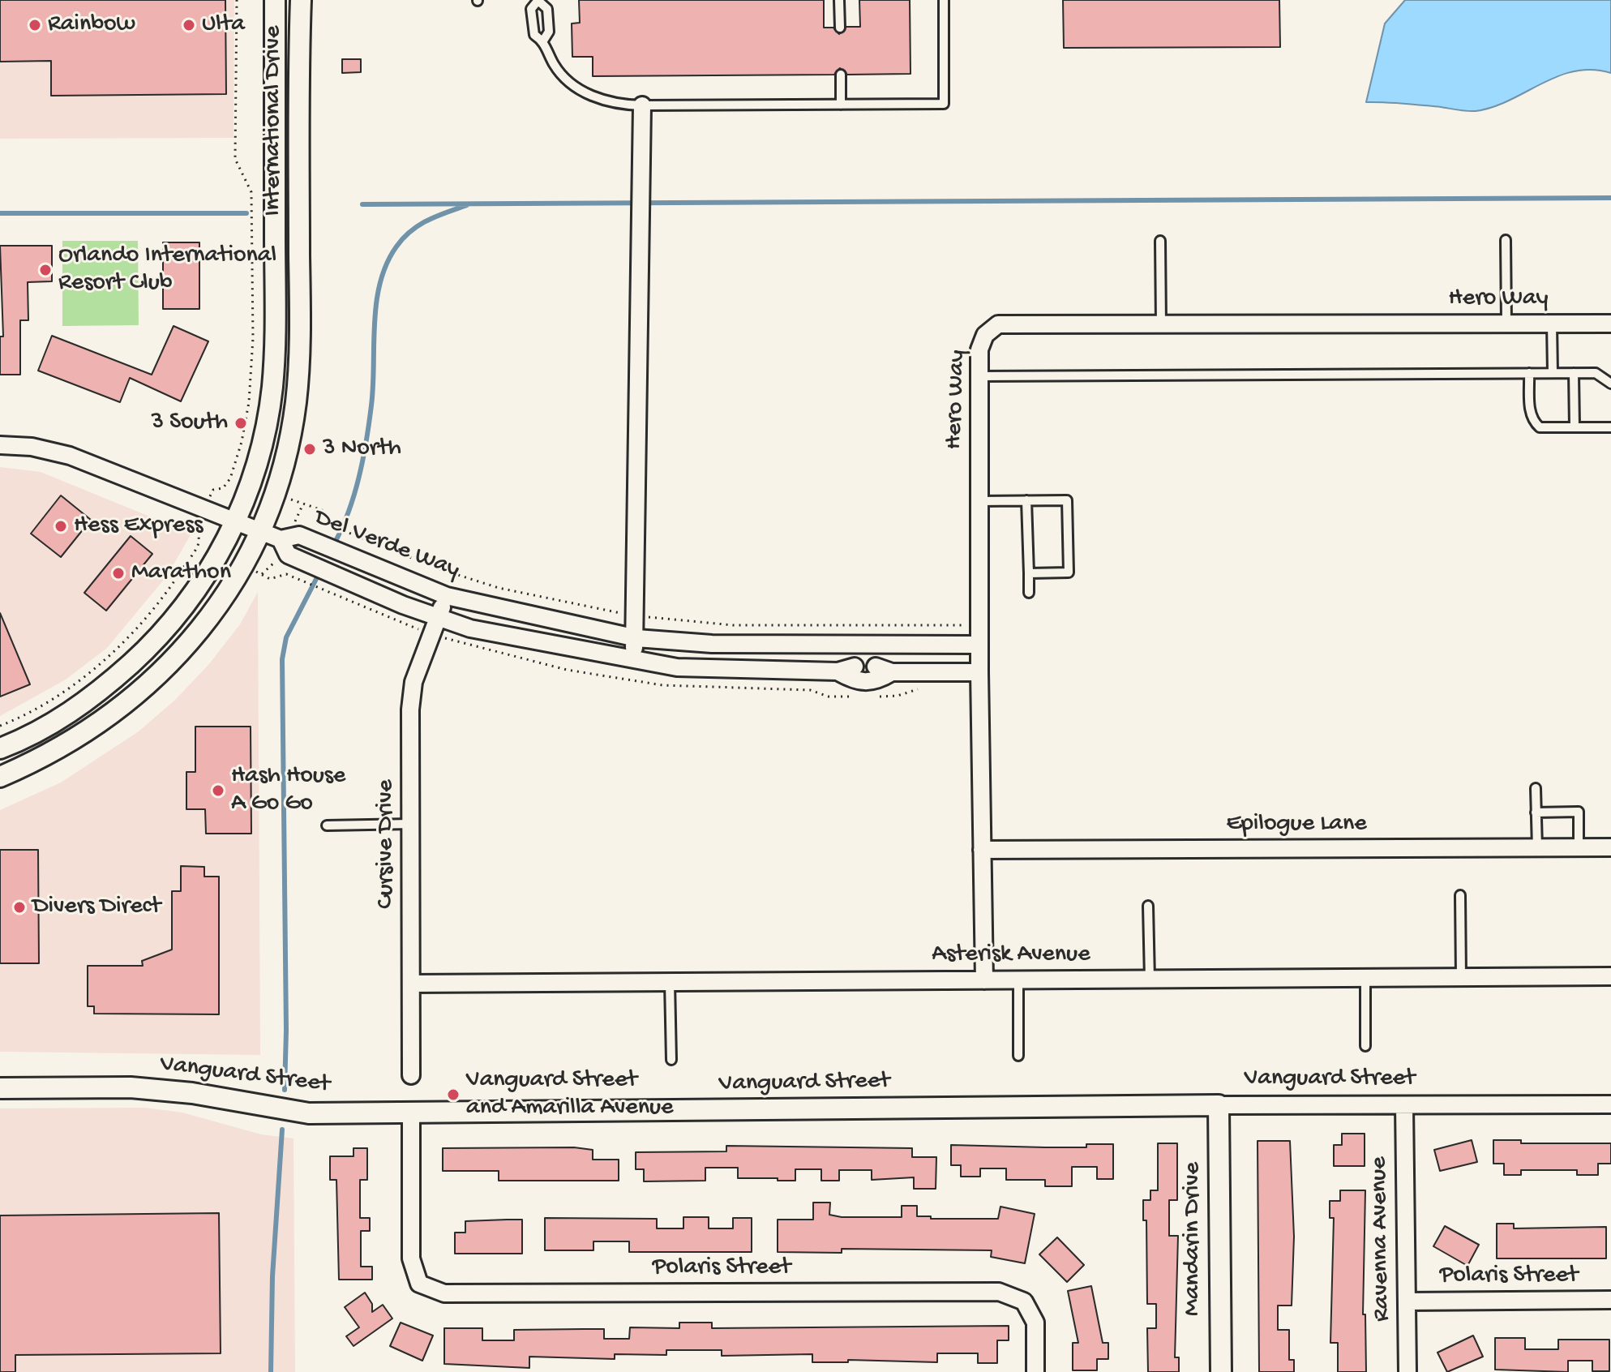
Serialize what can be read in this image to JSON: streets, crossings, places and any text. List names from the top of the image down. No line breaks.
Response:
{"streets":{"street":["International Drive","Hero Way","Del Verde Way","Epilogue Lane","Cursive Drive","Asterisk Avenue","Vanguard Street","Mandarin Drive","Ravenna Avenue","Polaris Street"]},"crossings":[["Hero Way","Del Verde Way"],["Hero Way","Epilogue Lane"],["Hero Way","Asterisk Avenue"],["Del Verde Way","Cursive Drive"],["Cursive Drive","Asterisk Avenue"],["Vanguard Street","Mandarin Drive"],["Vanguard Street","Ravenna Avenue"],["Vanguard Street","Polaris Street"],["Ravenna Avenue","Polaris Street"]],"places":["Rainbow","Ulta","Orlando International Resort Club","3 South","3 North","Hess Express","Marathon","Hash House A Go Go","Divers Direct","Vanguard Street and Amarilla Avenue"]}
